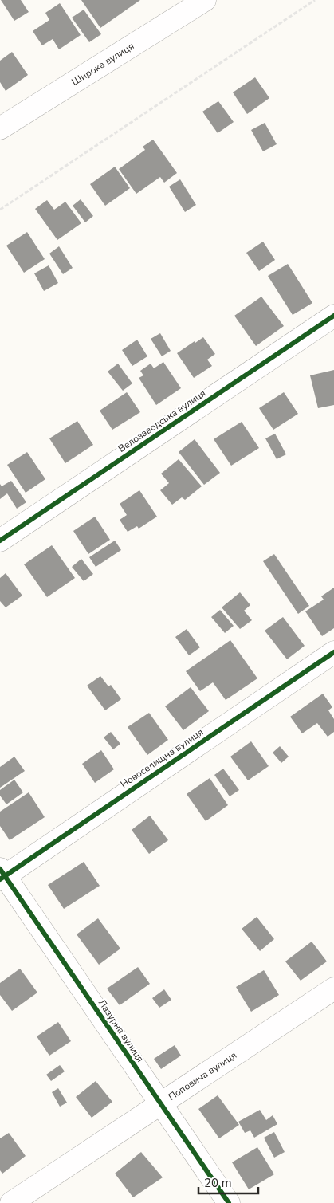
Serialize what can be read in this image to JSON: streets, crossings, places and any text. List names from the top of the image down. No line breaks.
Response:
{"streets":{"street":["Широка вулиця","Велозаводська вулиця","Новоселищна вулиця","Лазурна вулиця","Поповича вулиця"]},"crossings":[["Новоселищна вулиця","Лазурна вулиця"],["Лазурна вулиця","Поповича вулиця"]],"scale_bar":"20 m"}
